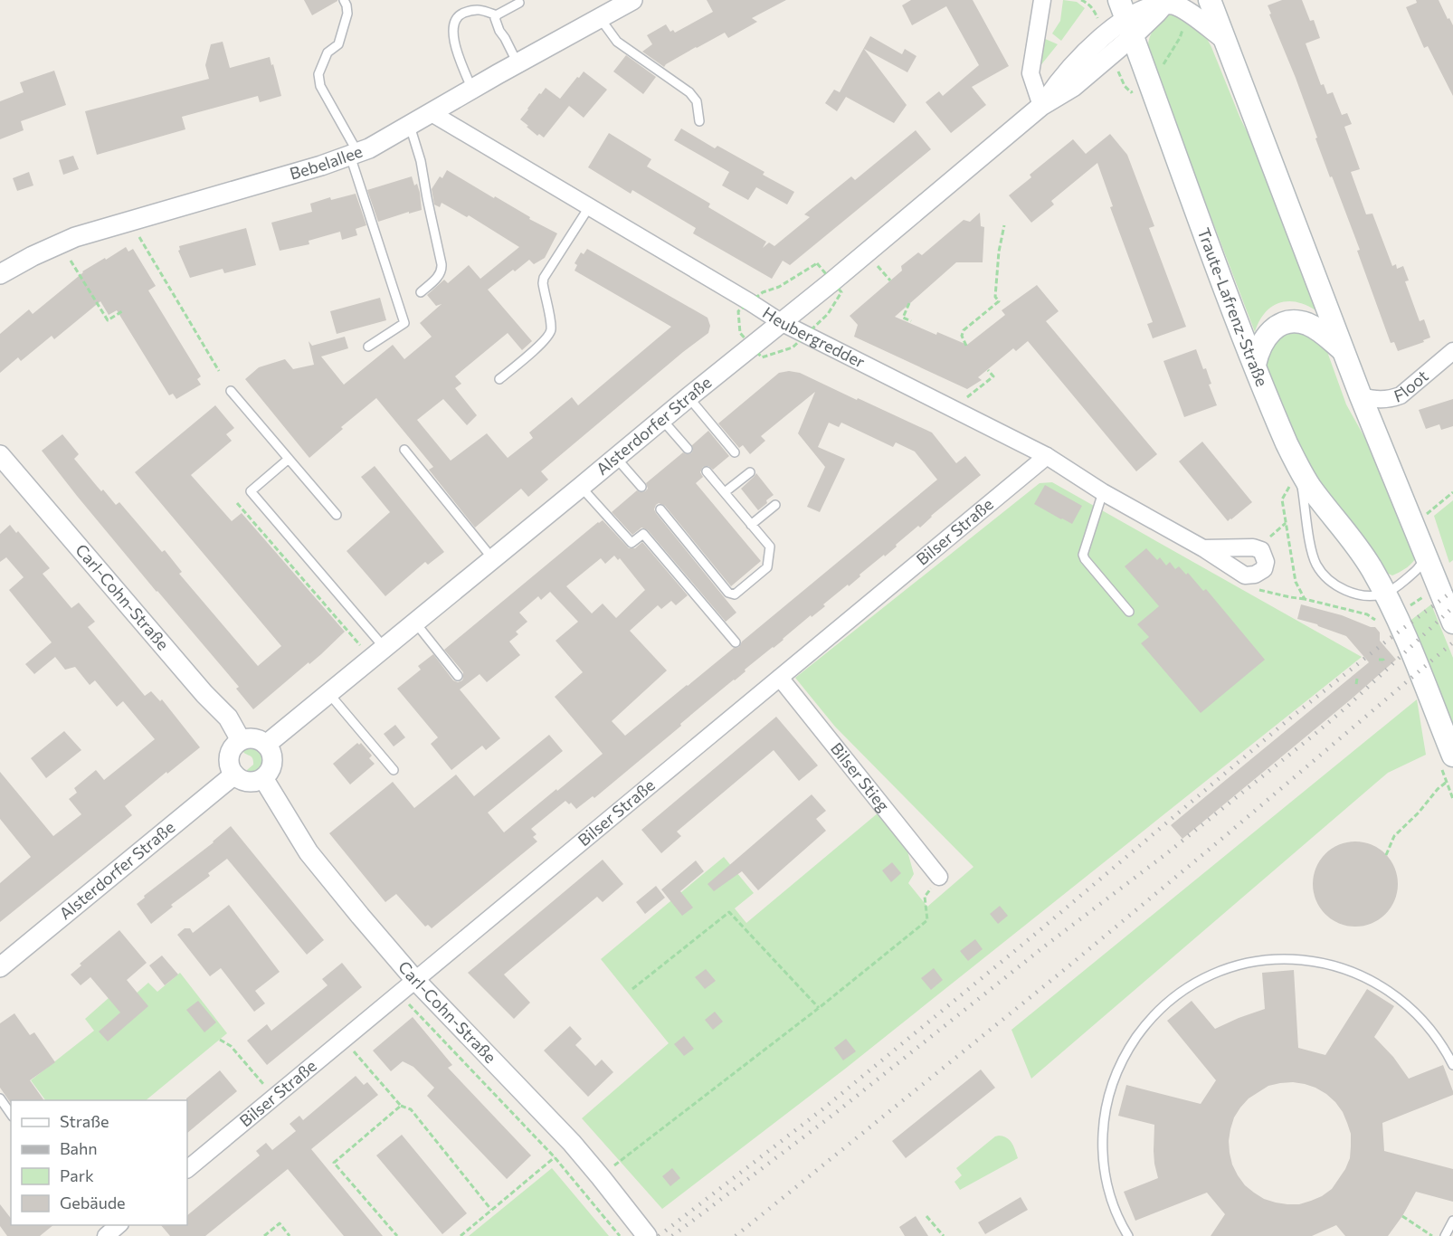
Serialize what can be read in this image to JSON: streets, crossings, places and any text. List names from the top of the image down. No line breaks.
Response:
{"streets":{"main road":["Traute-Lafrenz-Straße"],"street":["Bebelallee","Heubergredder","Floot","Alsterdorfer Straße","Bilser Straße","Carl-Cohn-Straße","Bilser Stieg"]},"crossings":[["Bebelallee","Heubergredder"],["Traute-Lafrenz-Straße","Alsterdorfer Straße"],["Heubergredder","Alsterdorfer Straße"],["Heubergredder","Bilser Straße"],["Alsterdorfer Straße","Carl-Cohn-Straße"],["Bilser Straße","Carl-Cohn-Straße"],["Bilser Straße","Bilser Stieg"]],"legend":["Straße","Bahn","Park","Gebäude"]}
